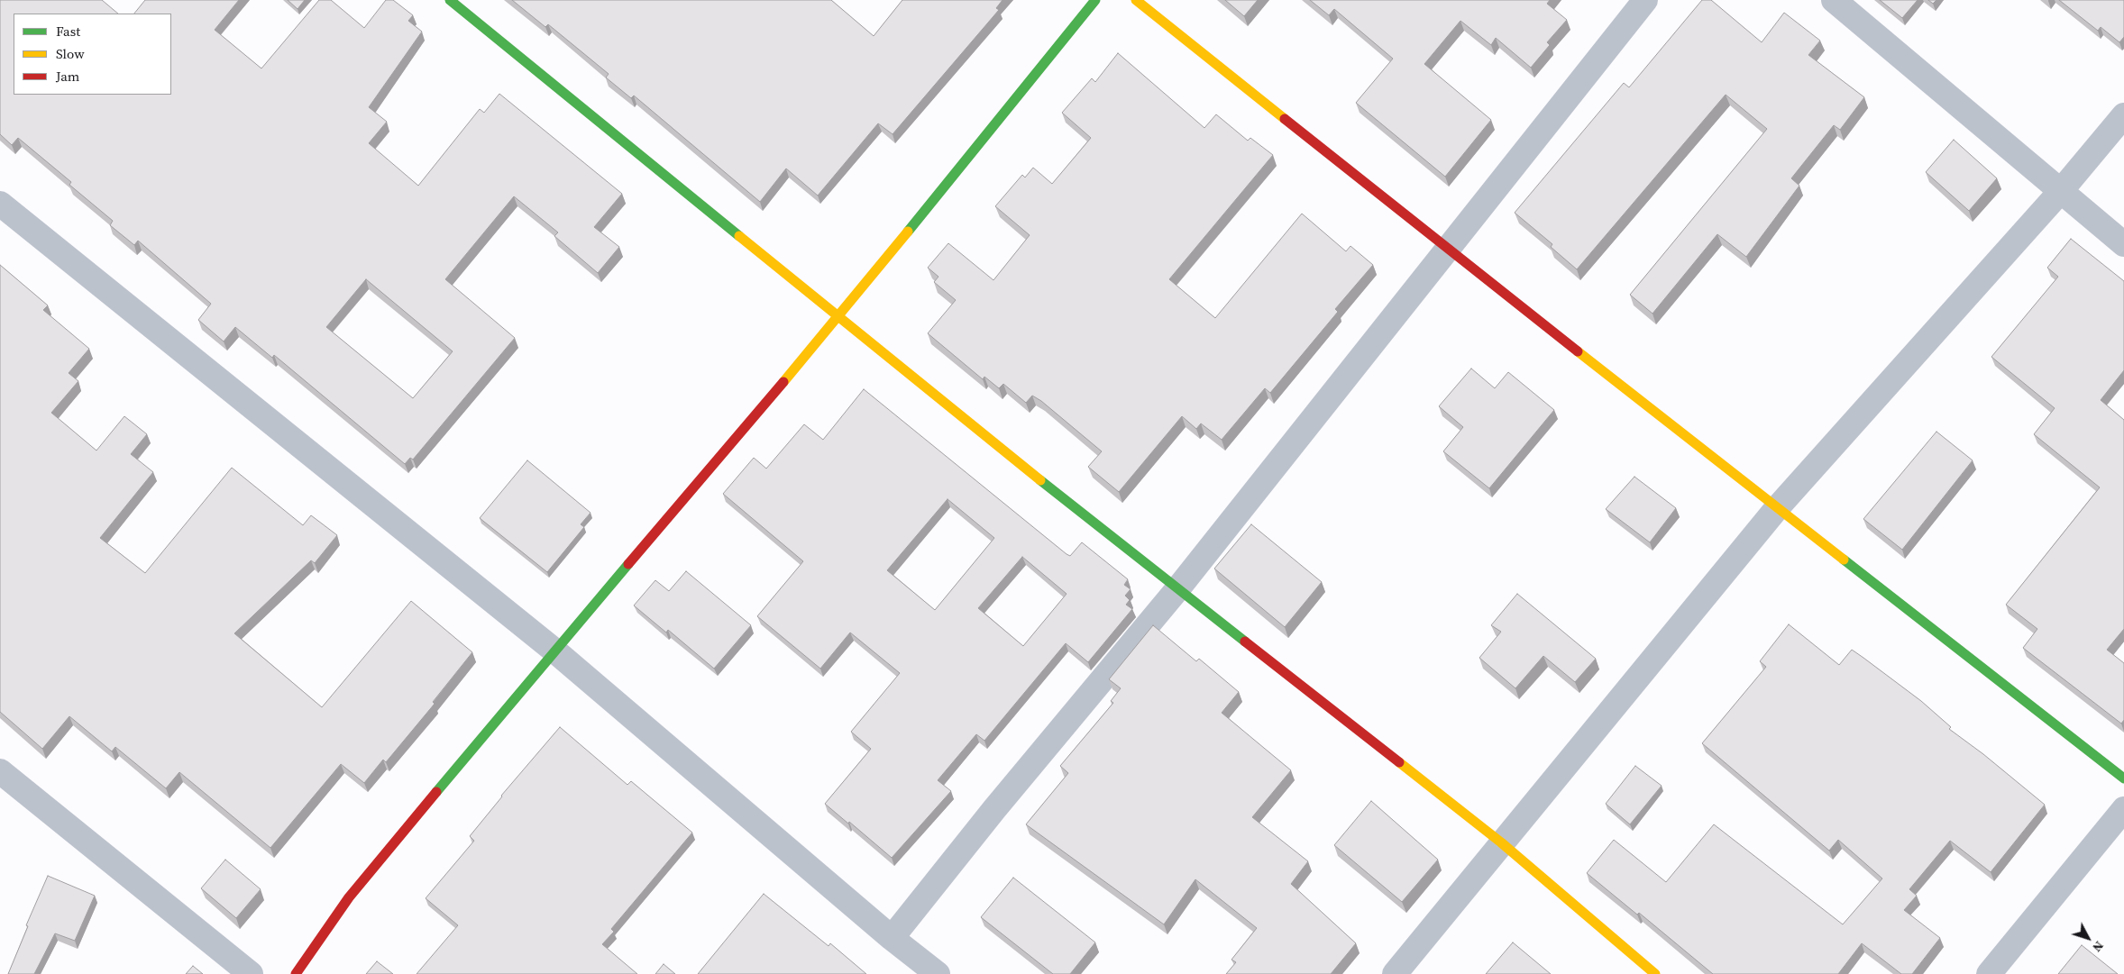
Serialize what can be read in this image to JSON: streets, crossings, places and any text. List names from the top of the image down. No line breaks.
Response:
{"legend":["Fast","Slow","Jam"],"north":"bottom right"}
